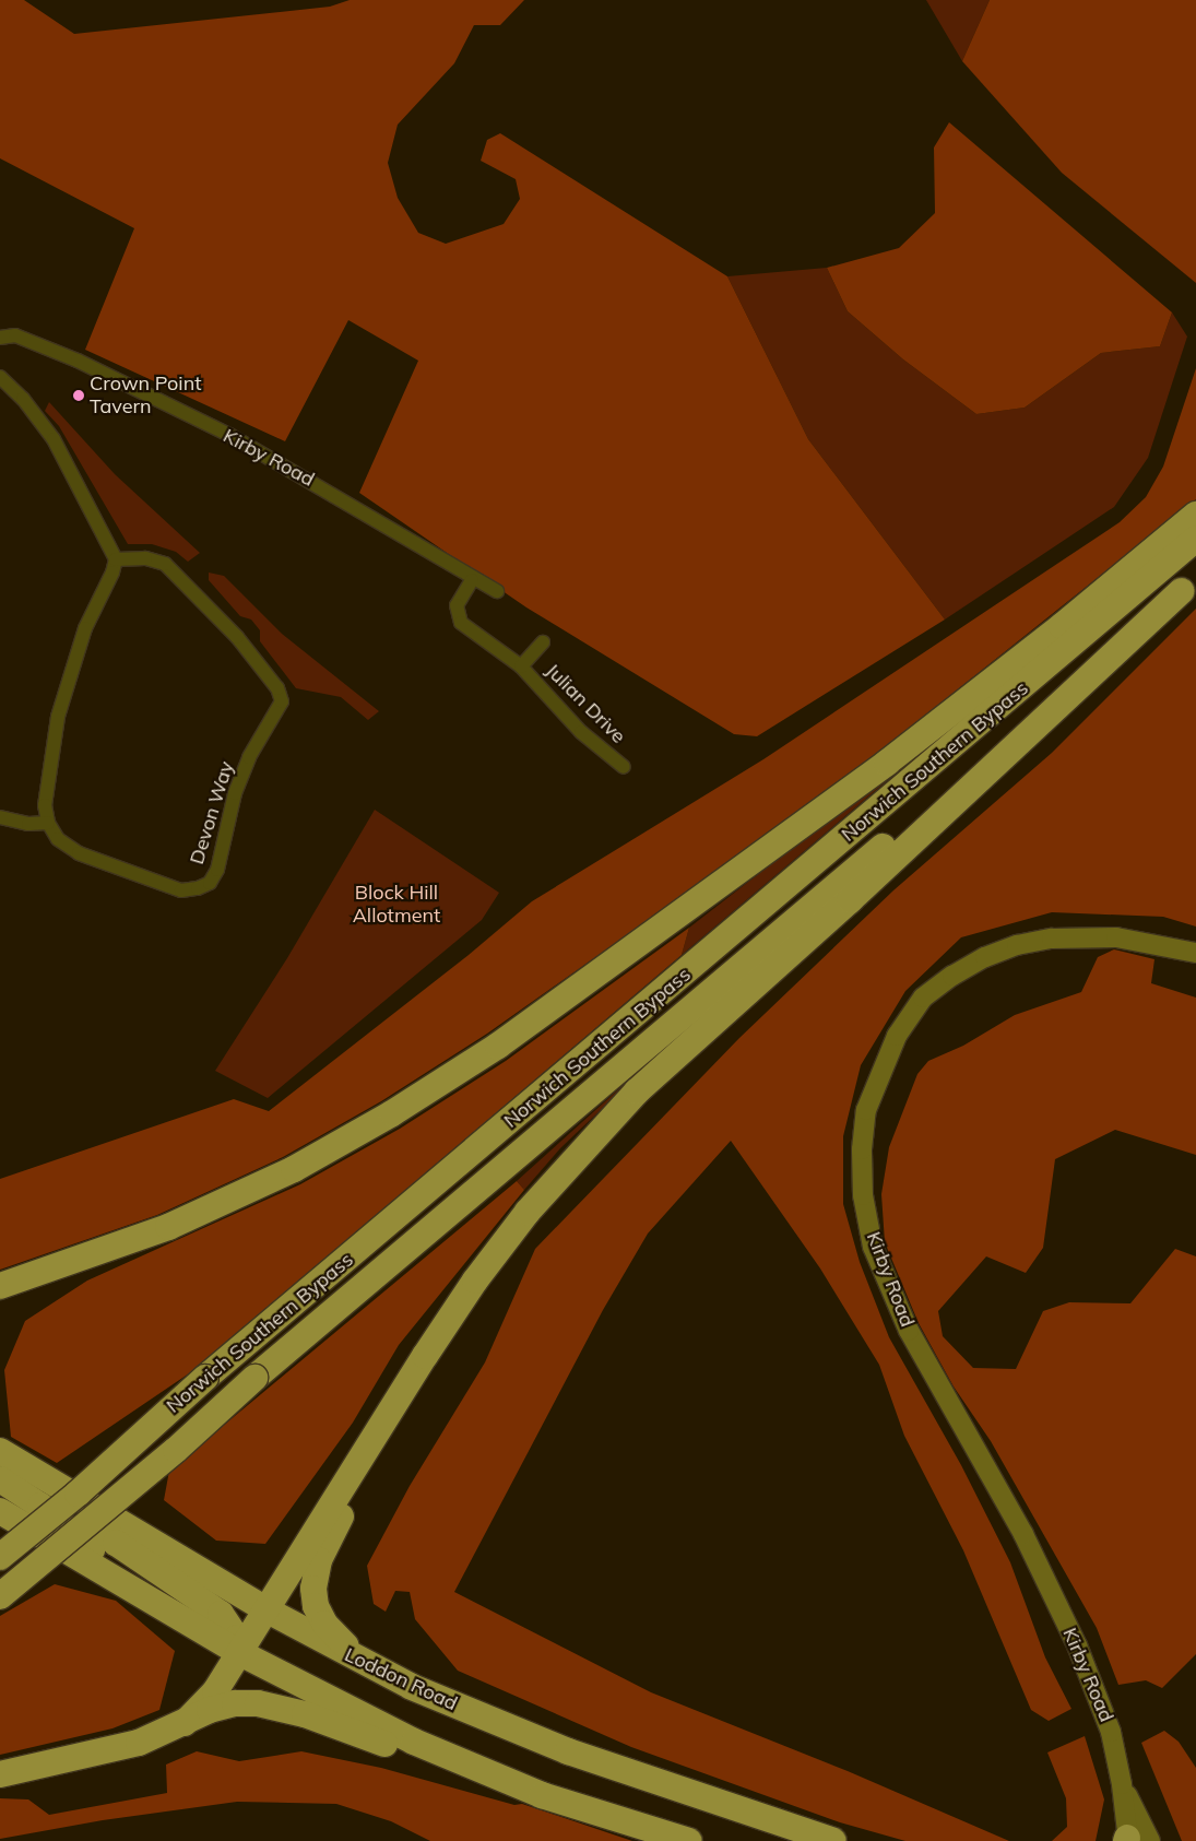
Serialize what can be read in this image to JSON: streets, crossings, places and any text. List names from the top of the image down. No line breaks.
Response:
{"streets":{"highway":["Norwich Southern Bypass","Loddon Road"],"street":["Kirby Road","Julian Drive","Devon Way"]},"crossings":[["Kirby Road","Julian Drive"]],"parks":["Block Hill Allotment"],"places":["Crown Point Tavern"]}
